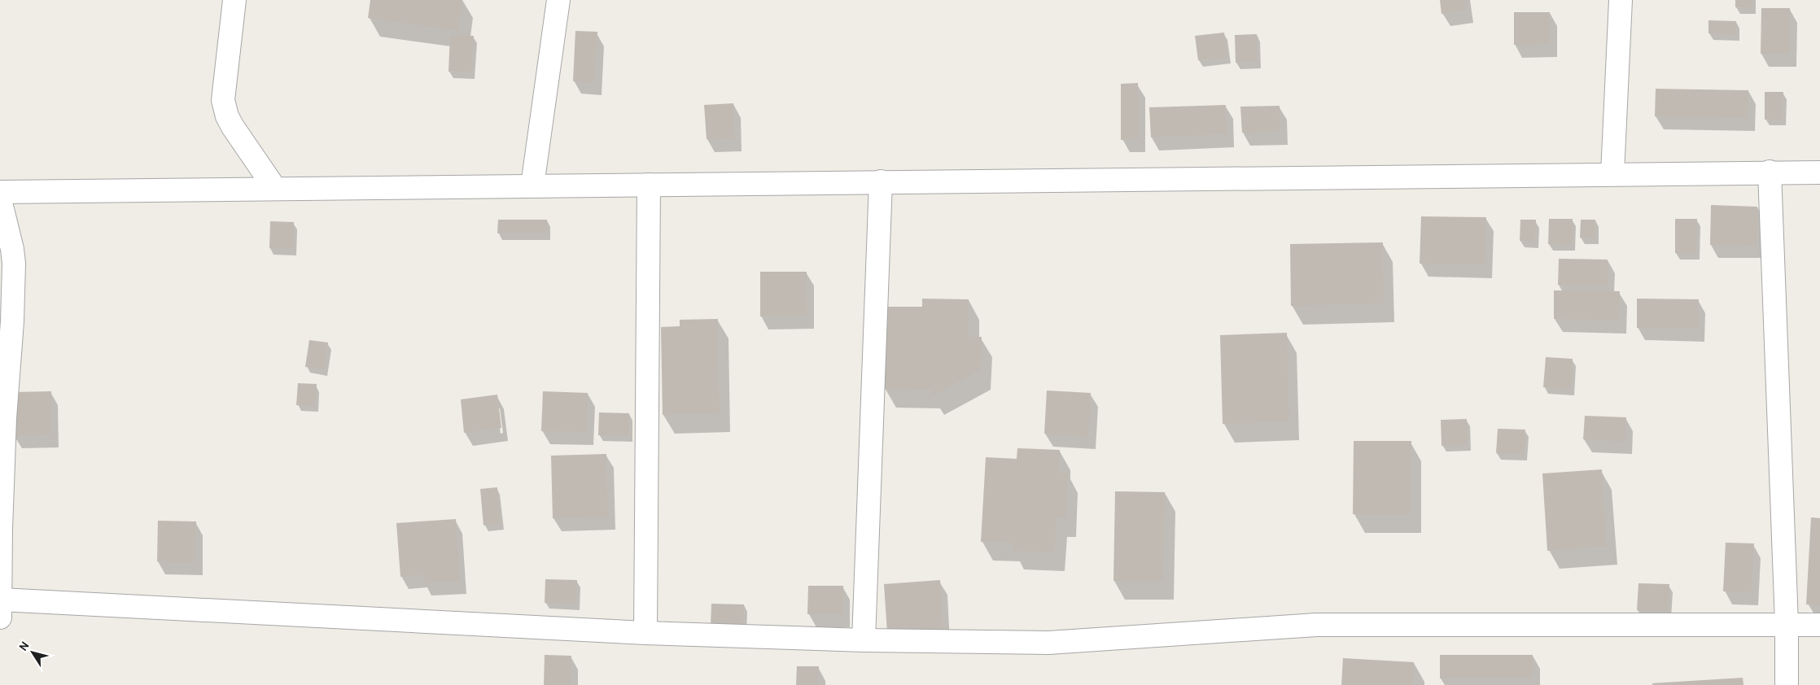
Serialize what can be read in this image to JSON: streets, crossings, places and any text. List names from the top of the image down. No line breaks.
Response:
{"north":"top left"}
